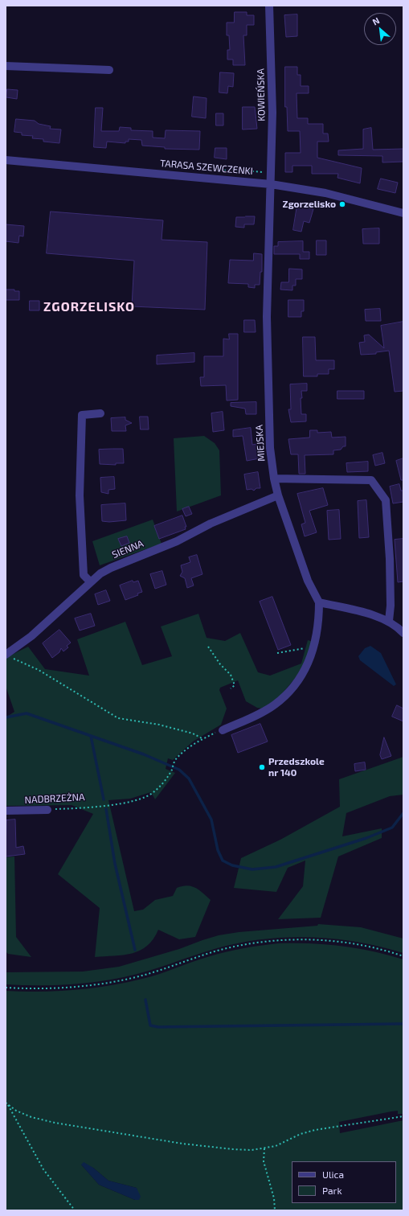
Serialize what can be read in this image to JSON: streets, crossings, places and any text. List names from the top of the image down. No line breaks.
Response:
{"streets":{"street":["KOWIEŃSKA","TARASA SZEWCZENKI","MIEJSKA","SIENNA","NADBRZEŻNA"]},"crossings":[["KOWIEŃSKA","TARASA SZEWCZENKI"],["KOWIEŃSKA","MIEJSKA"],["TARASA SZEWCZENKI","MIEJSKA"],["MIEJSKA","SIENNA"]],"districts":["ZGORZELISKO"],"places":["Zgorzelisko","Przedszkole nr 140"],"legend":["Ulica","Park"],"north":"top left"}
